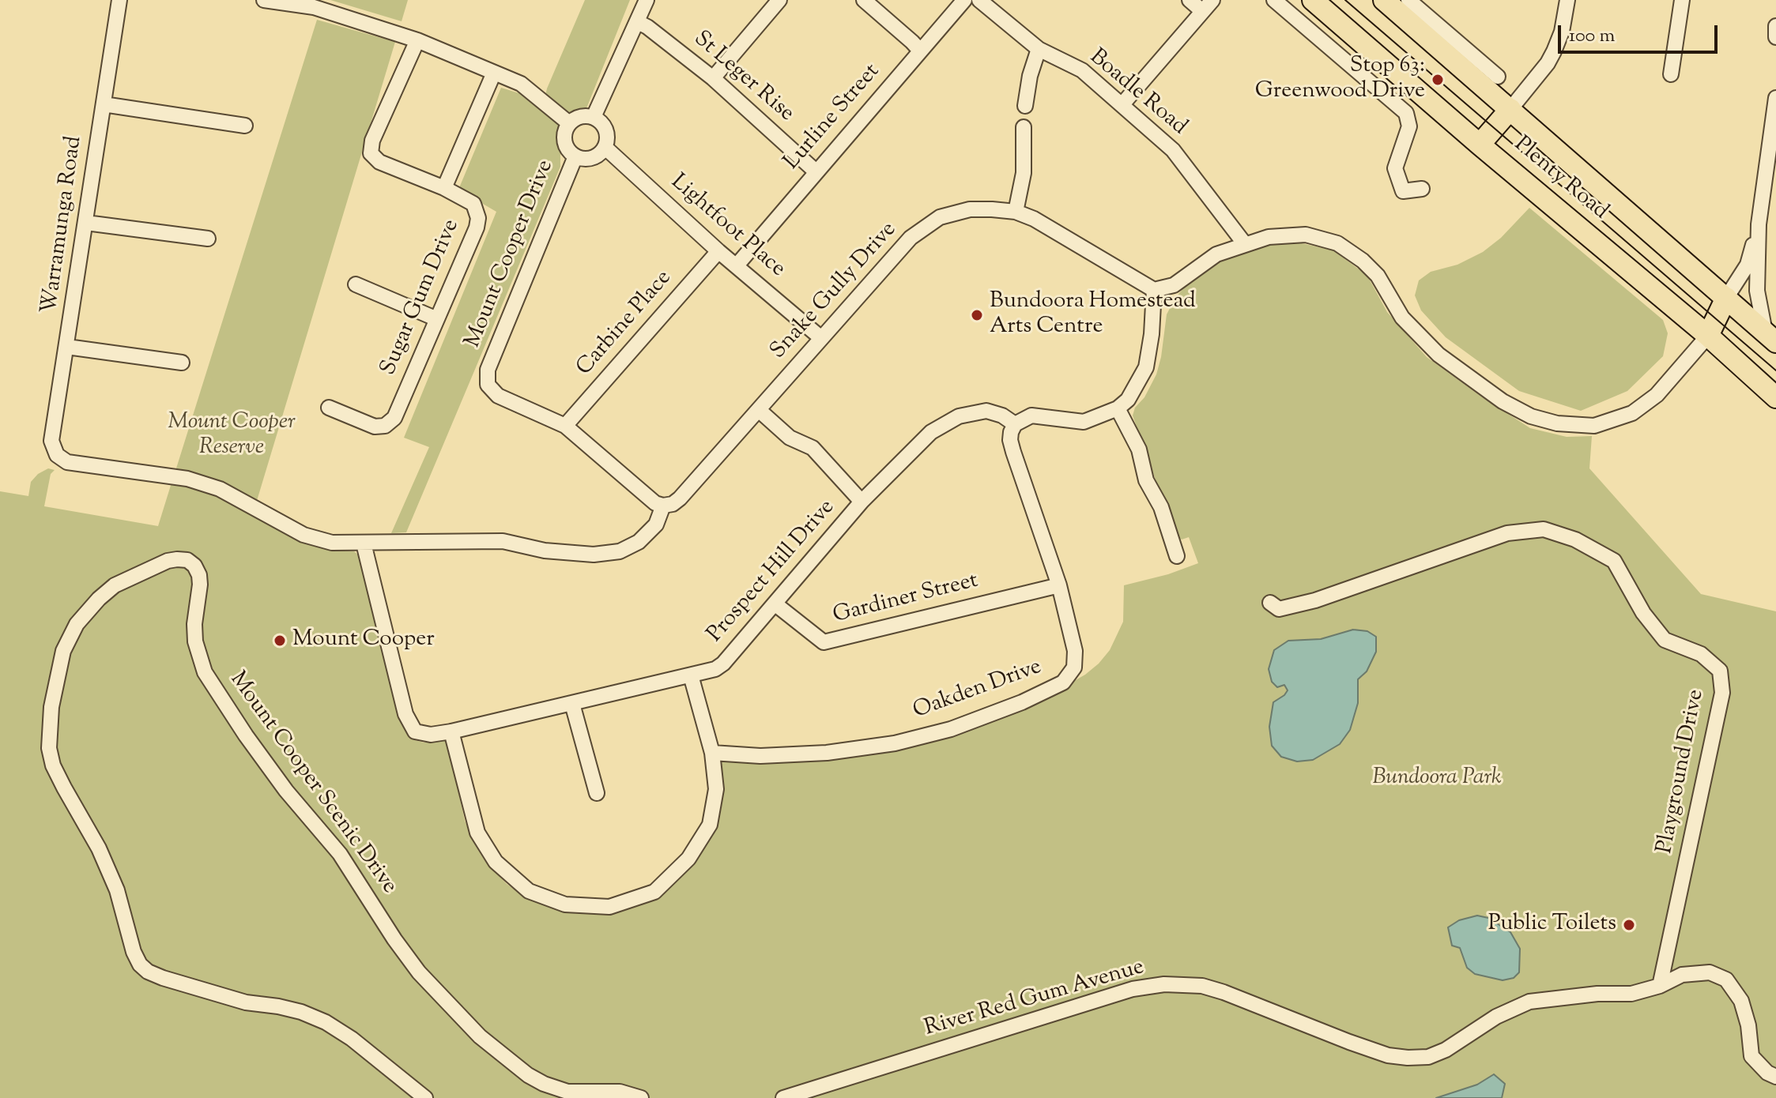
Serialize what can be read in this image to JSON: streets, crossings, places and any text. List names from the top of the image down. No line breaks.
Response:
{"streets":{"highway":["Plenty Road"],"street":["St Leger Rise","Boadle Road","Lurline Street","Warramunga Road","Lightfoot Place","Mount Cooper Drive","Snake Gully Drive","Sugar Gum Drive","Carbine Place","Prospect Hill Drive","Gardiner Street","Oakden Drive","Playground Drive","Mount Cooper Scenic Drive","River Red Gum Avenue"]},"crossings":[["St Leger Rise","Lurline Street"],["Lurline Street","Lightfoot Place"],["Warramunga Road","Snake Gully Drive"],["Lightfoot Place","Mount Cooper Drive"],["Lightfoot Place","Snake Gully Drive"],["Lightfoot Place","Carbine Place"],["Mount Cooper Drive","Carbine Place"],["Snake Gully Drive","Prospect Hill Drive"],["Prospect Hill Drive","Gardiner Street"],["Prospect Hill Drive","Oakden Drive"],["Gardiner Street","Oakden Drive"],["Playground Drive","River Red Gum Avenue"]],"parks":["Mount Cooper Reserve","Bundoora Park"],"places":["Stop 63: Greenwood Drive","Bundoora Homestead Arts Centre","Mount Cooper","Public Toilets"],"scale_bar":"100 m"}
